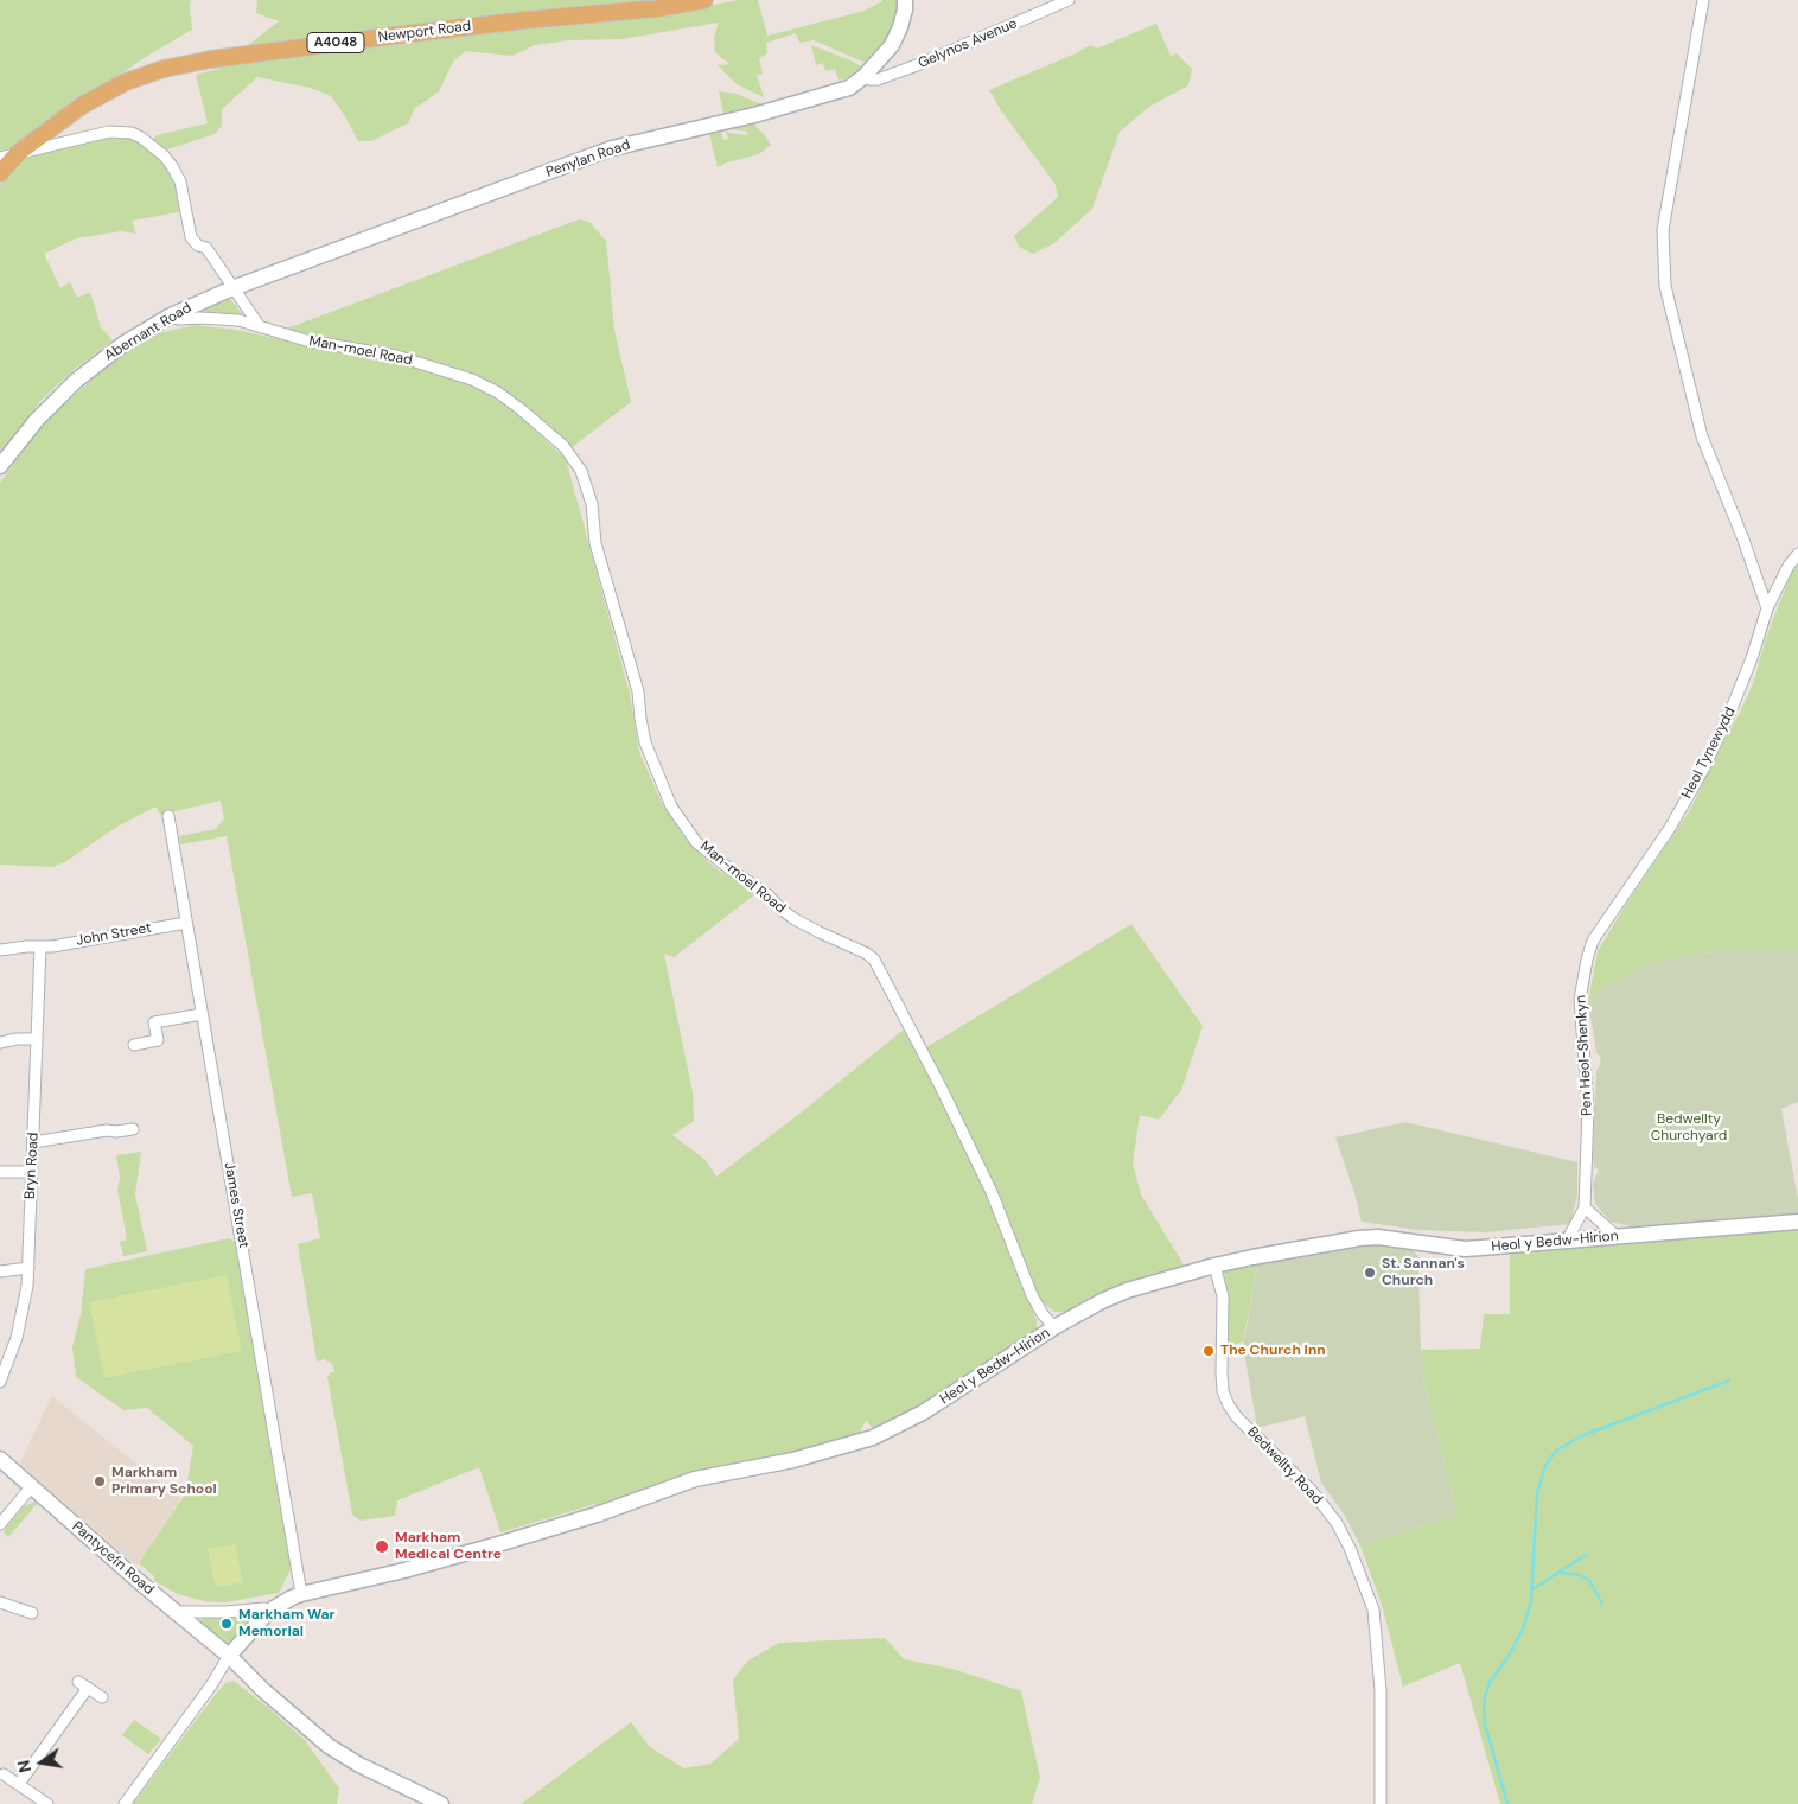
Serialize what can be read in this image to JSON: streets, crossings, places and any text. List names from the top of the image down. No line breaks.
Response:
{"streets":{"main road":["Newport Road","A4048"],"street":["Gelynos Avenue","Penylan Road","Abernant Road","Man-moel Road","Heol Tynewydd","John Street","Pen Heol-Shenkyn","Bryn Road","James Street","Heol y Bedw-Hirion","Bedwellty Road","Pantycefn Road"]},"crossings":[["Gelynos Avenue","Penylan Road"],["Penylan Road","Abernant Road"],["Abernant Road","Man-moel Road"],["Man-moel Road","Heol y Bedw-Hirion"],["Heol Tynewydd","Pen Heol-Shenkyn"],["John Street","Bryn Road"],["John Street","James Street"],["Pen Heol-Shenkyn","Heol y Bedw-Hirion"],["James Street","Heol y Bedw-Hirion"],["Heol y Bedw-Hirion","Bedwellty Road"],["Heol y Bedw-Hirion","Pantycefn Road"]],"parks":["Bedwellty Churchyard"],"places":["St. Sannan's Church","The Church Inn","Markham Primary School","Markham Medical Centre","Markham War Memorial"],"north":"left"}
